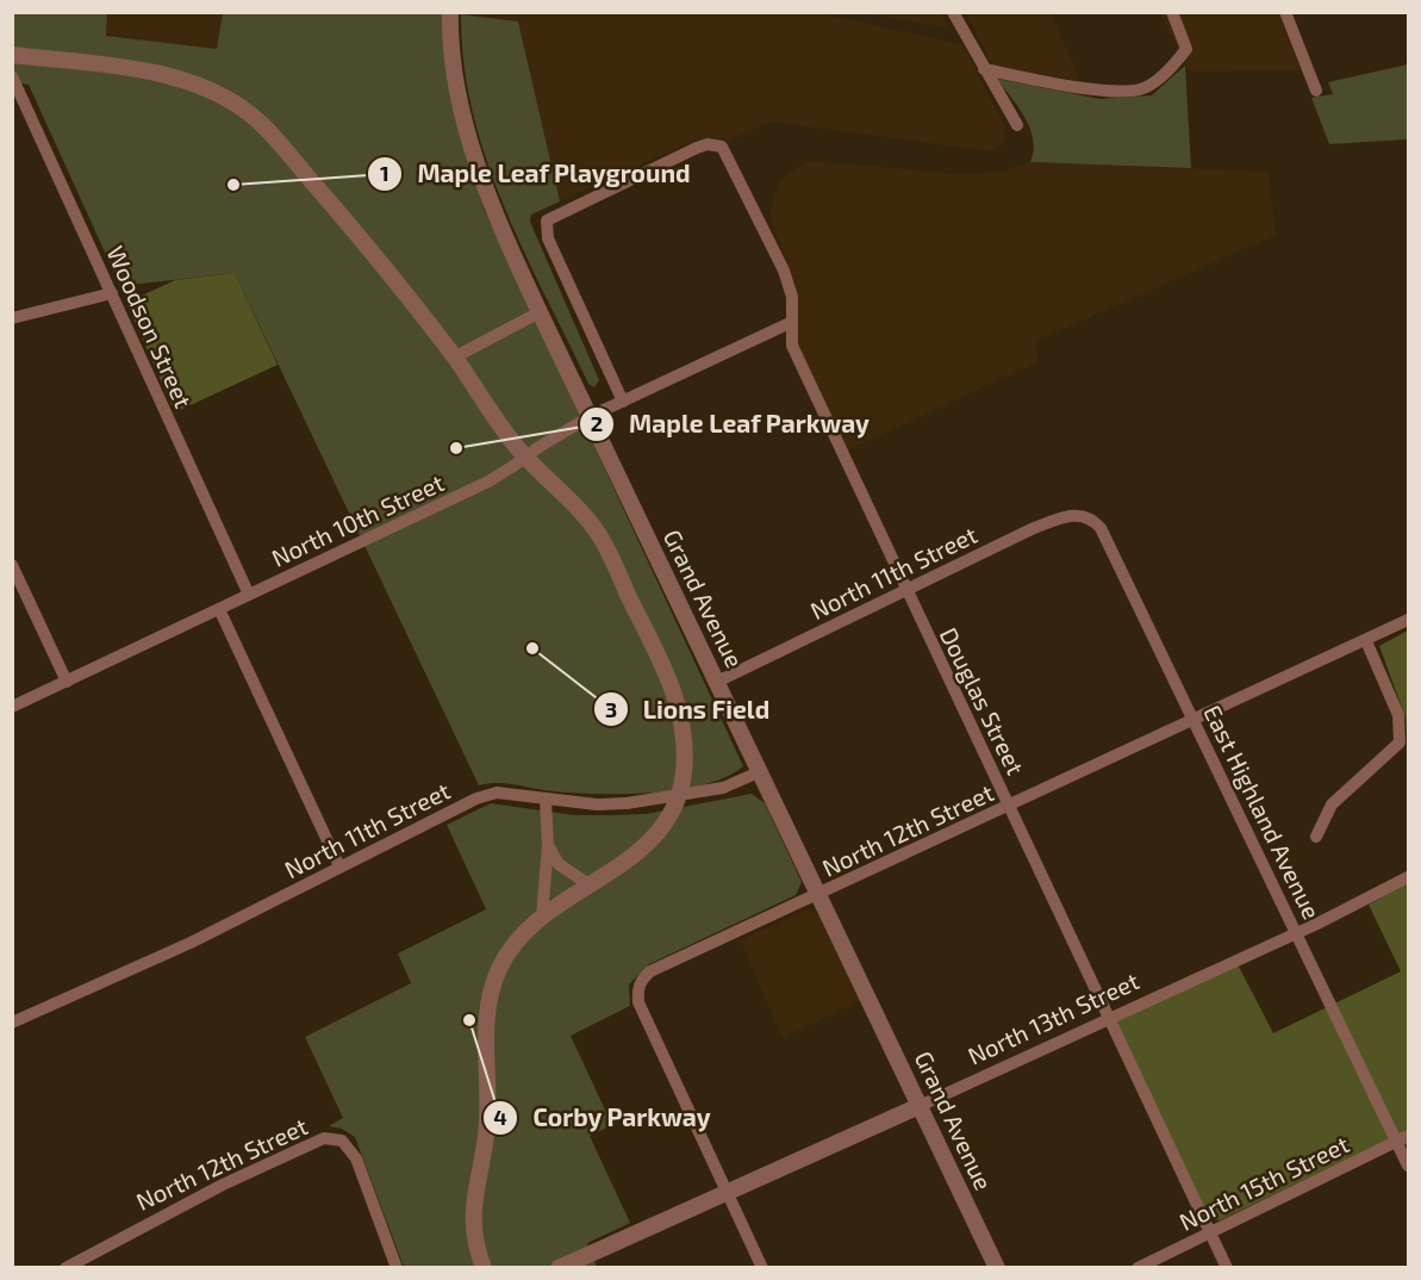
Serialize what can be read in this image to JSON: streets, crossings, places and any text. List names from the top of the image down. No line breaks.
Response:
{"streets":{"street":["Woodson Street","North 10th Street","North 11th Street","Grand Avenue","Douglas Street","East Highland Avenue","North 12th Street","North 13th Street","North 15th Street"]},"crossings":[["Woodson Street","North 10th Street"],["North 10th Street","Grand Avenue"],["North 10th Street","Douglas Street"],["North 11th Street","Grand Avenue"],["North 11th Street","Douglas Street"],["North 11th Street","East Highland Avenue"],["Grand Avenue","North 12th Street"],["Grand Avenue","North 13th Street"],["Douglas Street","North 12th Street"],["Douglas Street","North 13th Street"],["Douglas Street","North 15th Street"],["East Highland Avenue","North 12th Street"],["East Highland Avenue","North 13th Street"],["East Highland Avenue","North 15th Street"],["North 12th Street","North 13th Street"]],"places":["Maple Leaf Playground","Maple Leaf Parkway","Lions Field","Corby Parkway"]}
